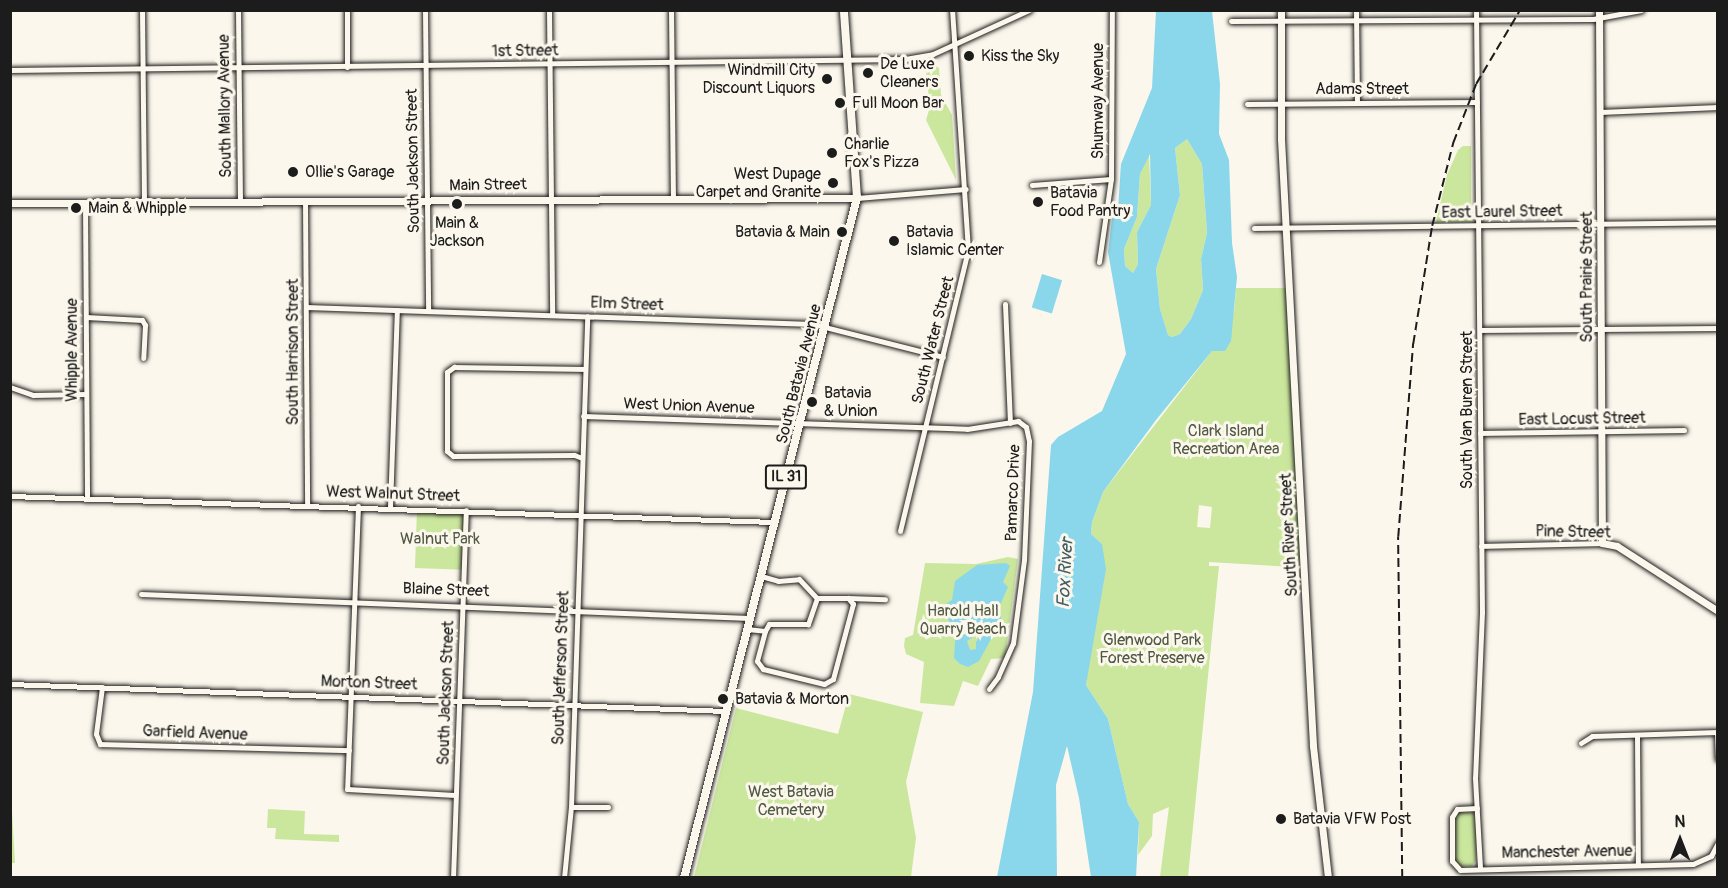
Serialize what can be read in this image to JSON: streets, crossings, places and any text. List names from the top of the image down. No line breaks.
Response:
{"streets":{"main road":["Main Street","South Prairie Street","South Batavia Avenue","IL 31","Pine Street","South River Street"],"street":["1st Street","Adams Street","Shumway Avenue","South Mallory Avenue","South Jackson Street","East Laurel Street","Elm Street","South Water Street","Whipple Avenue","South Harrison Street","West Union Avenue","South Van Buren Street","East Locust Street","Pamarco Drive","West Walnut Street","Blaine Street","South Jefferson Street","Morton Street","Garfield Avenue","Manchester Avenue"]},"crossings":[["1st Street","South Mallory Avenue"],["1st Street","South Jackson Street"],["1st Street","South Water Street"],["1st Street","South Batavia Avenue"],["Adams Street","South Van Buren Street"],["Adams Street","South River Street"],["South Mallory Avenue","Main Street"],["South Jackson Street","Main Street"],["South Jackson Street","Elm Street"],["South Jackson Street","West Walnut Street"],["South Jackson Street","Blaine Street"],["South Jackson Street","Morton Street"],["Main Street","South Water Street"],["Main Street","Whipple Avenue"],["Main Street","South Harrison Street"],["Main Street","South Batavia Avenue"],["East Laurel Street","South Prairie Street"],["East Laurel Street","South Van Buren Street"],["East Laurel Street","South River Street"],["South Prairie Street","East Locust Street"],["South Prairie Street","Pine Street"],["Elm Street","South Water Street"],["Elm Street","South Harrison Street"],["Elm Street","South Batavia Avenue"],["Elm Street","South Jefferson Street"],["South Water Street","West Union Avenue"],["Whipple Avenue","West Walnut Street"],["South Harrison Street","West Walnut Street"],["South Batavia Avenue","West Union Avenue"],["South Batavia Avenue","West Walnut Street"],["South Batavia Avenue","Blaine Street"],["South Batavia Avenue","Morton Street"],["West Union Avenue","Pamarco Drive"],["West Union Avenue","South Jefferson Street"],["South Van Buren Street","East Locust Street"],["South Van Buren Street","Pine Street"],["South Van Buren Street","Manchester Avenue"],["West Walnut Street","South Jefferson Street"],["Blaine Street","South Jefferson Street"],["South Jefferson Street","Morton Street"],["Morton Street","Garfield Avenue"]],"water":["Fox River"],"parks":["Clark Island Recreation Area","Walnut Park","Harold Hall Quarry Beach","Glenwood Park Forest Preserve","West Batavia Cemetery"],"places":["Kiss the Sky","De Luxe Cleaners","Windmill City Discount Liquors","Full Moon Bar","Charlie Fox's Pizza","Ollie's Garage","West Dupage Carpet and Granite","Batavia Food Pantry","Main & Jackson","Main & Whipple","Batavia & Main","Batavia Islamic Center","Batavia & Union","Batavia & Morton","Batavia VFW Post"],"north":"top"}
